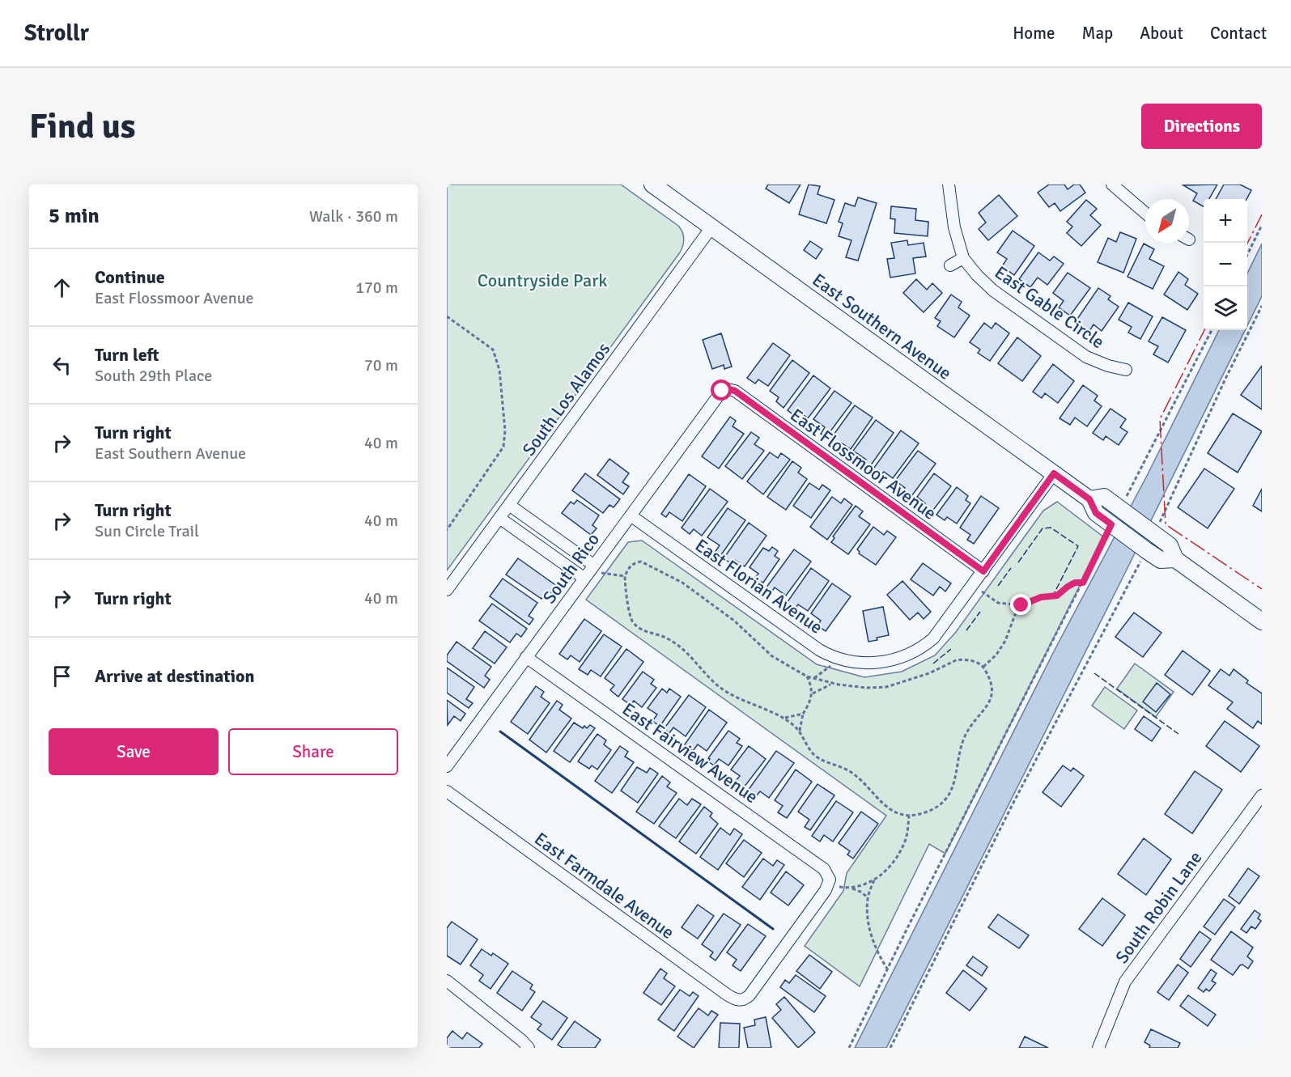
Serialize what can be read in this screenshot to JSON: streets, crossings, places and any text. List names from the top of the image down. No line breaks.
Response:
{"streets":{"main road":["East Southern Avenue"],"street":["East Gable Circle","South Los Alamos","East Flossmoor Avenue","South Rico","East Florian Avenue","East Fairview Avenue","East Farmdale Avenue","South Robin Lane"]},"crossings":[["East Southern Avenue","South Los Alamos"],["East Southern Avenue","East Florian Avenue"],["East Flossmoor Avenue","South Rico"],["East Flossmoor Avenue","East Florian Avenue"],["South Rico","East Florian Avenue"],["South Rico","East Fairview Avenue"],["East Fairview Avenue","East Farmdale Avenue"]],"parks":["Countryside Park"],"north":"bottom left","page":{"header":"Strollr","nav":["Home","Map","About","Contact"],"buttons":["Directions",["Save","Share"]],"title":"Find us","heading":["5 min","Walk · 360 m"],"map_buttons":["+","−"],"list":[["Continue","East Flossmoor Avenue","170 m"],["Turn left","South 29th Place","70 m"],["Turn right","East Southern Avenue","40 m"],["Turn right","Sun Circle Trail","40 m"],["Turn right","40 m"],"Arrive at destination"]}}
